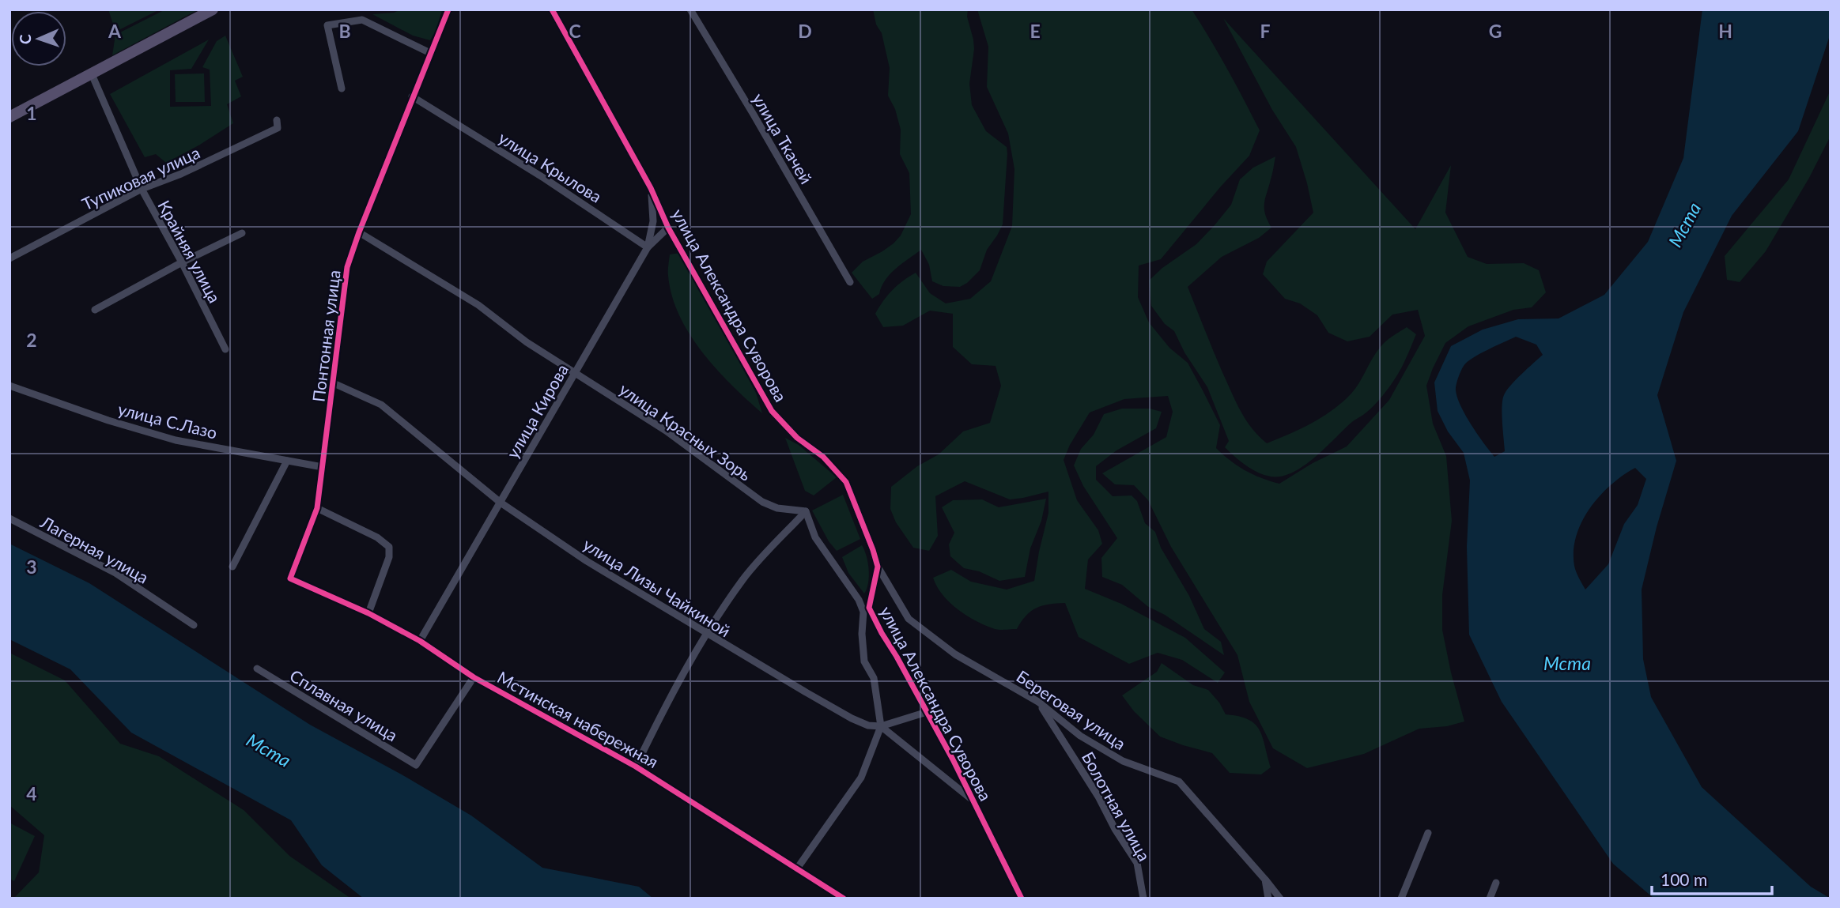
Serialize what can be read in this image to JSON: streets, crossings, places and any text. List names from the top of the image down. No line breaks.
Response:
{"streets":{"street":["улица Ткачей","улица Крылова","Тупиковая улица","Крайняя улица","улица Александра Суворова","Понтонная улица","улица Кирова","улица С.Лазо","улица Красных Зорь","Лагерная улица","улица Лизы Чайкиной","Сплавная улица","Береговая улица","Мстинская набережная","Болотная улица"]},"crossings":[["улица Крылова","Понтонная улица"],["улица Крылова","улица Кирова"],["Тупиковая улица","Крайняя улица"],["улица Александра Суворова","улица Кирова"],["улица Александра Суворова","улица Лизы Чайкиной"],["улица Александра Суворова","Береговая улица"],["Понтонная улица","улица С.Лазо"],["Понтонная улица","улица Красных Зорь"],["Понтонная улица","улица Лизы Чайкиной"],["Понтонная улица","Мстинская набережная"],["улица Кирова","улица Красных Зорь"],["улица Кирова","улица Лизы Чайкиной"],["улица Кирова","Мстинская набережная"],["Сплавная улица","Мстинская набережная"],["Береговая улица","Болотная улица"]],"water":["Мста"],"scale_bar":"100 m","north":"left","grid":{"columns":["A","B","C","D","E","F","G","H"],"rows":["1","2","3","4"]}}
